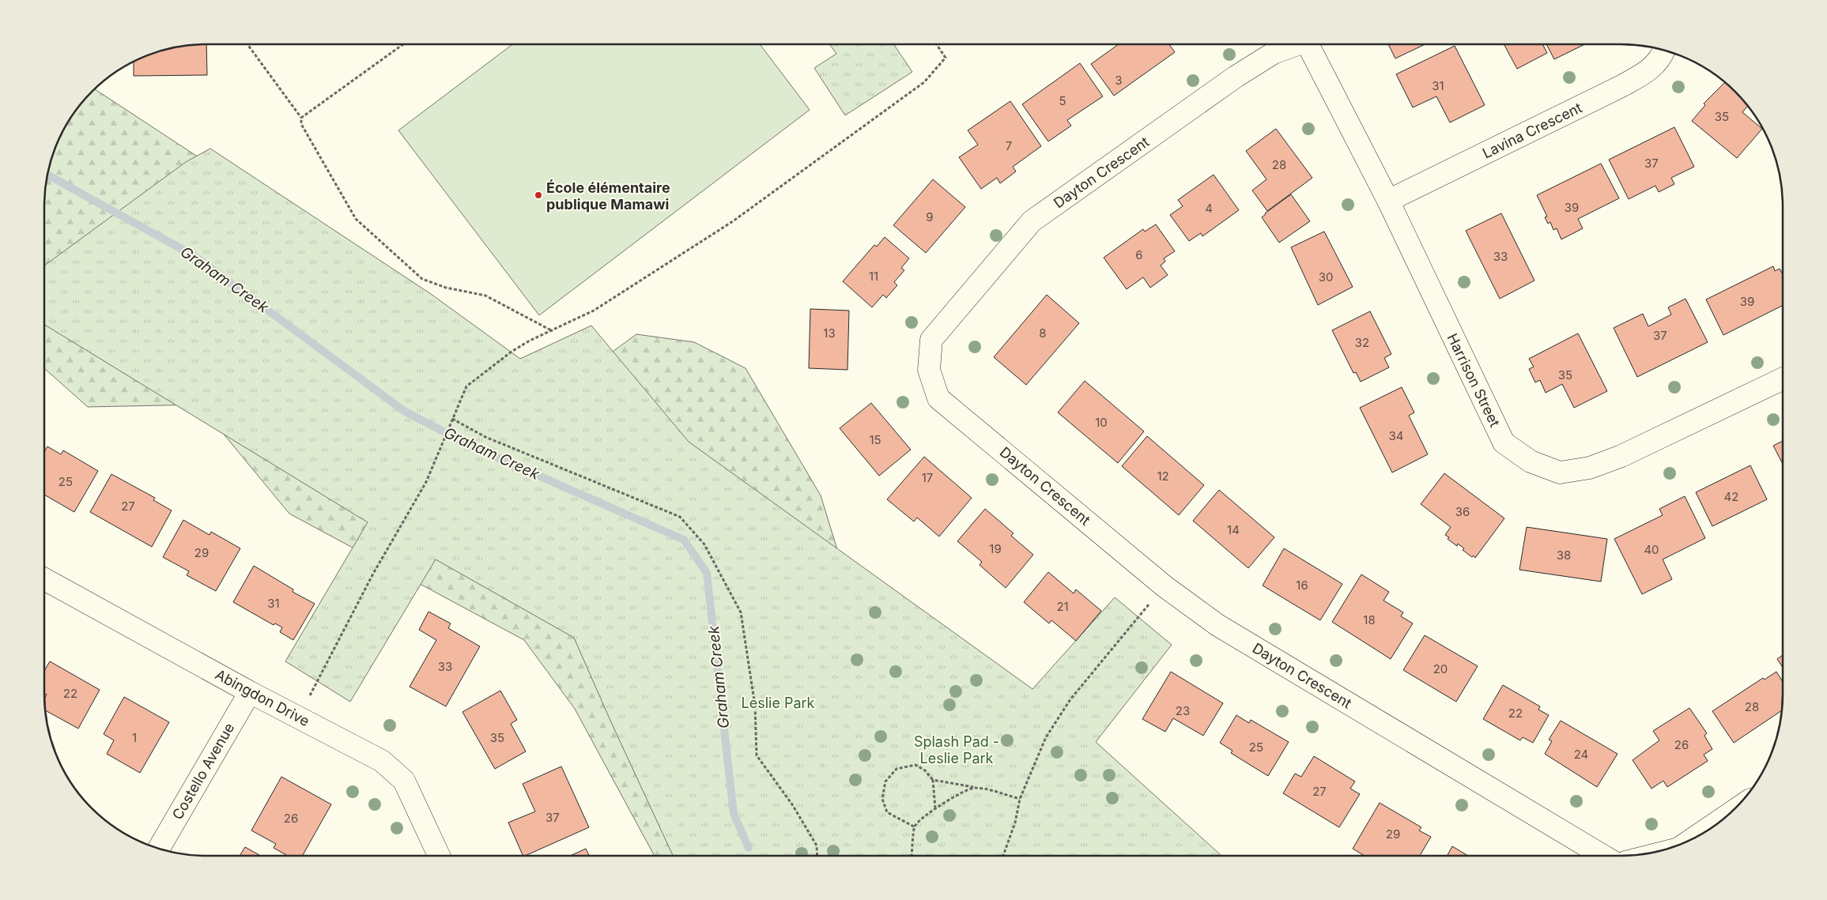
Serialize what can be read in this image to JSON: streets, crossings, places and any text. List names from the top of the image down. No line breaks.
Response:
{"streets":{"street":["Lavina Crescent","Dayton Crescent","Harrison Street","Abingdon Drive","Costello Avenue"]},"crossings":[["Lavina Crescent","Harrison Street"],["Abingdon Drive","Costello Avenue"]],"water":["Graham Creek"],"parks":["Leslie Park","Splash Pad - Leslie Park"],"places":["École élémentaire publique Mamawi"],"house_numbers":["3","31","5","35","7","37","28","39","4","9","6","33","11","30","39","13","8","37","32","35","10","34","15","12","17","25","42","27","36","14","19","40","29","38","16","31","21","18","33","20","22","28","23","22","1","35","26","25","24","27","37","26","29"]}
